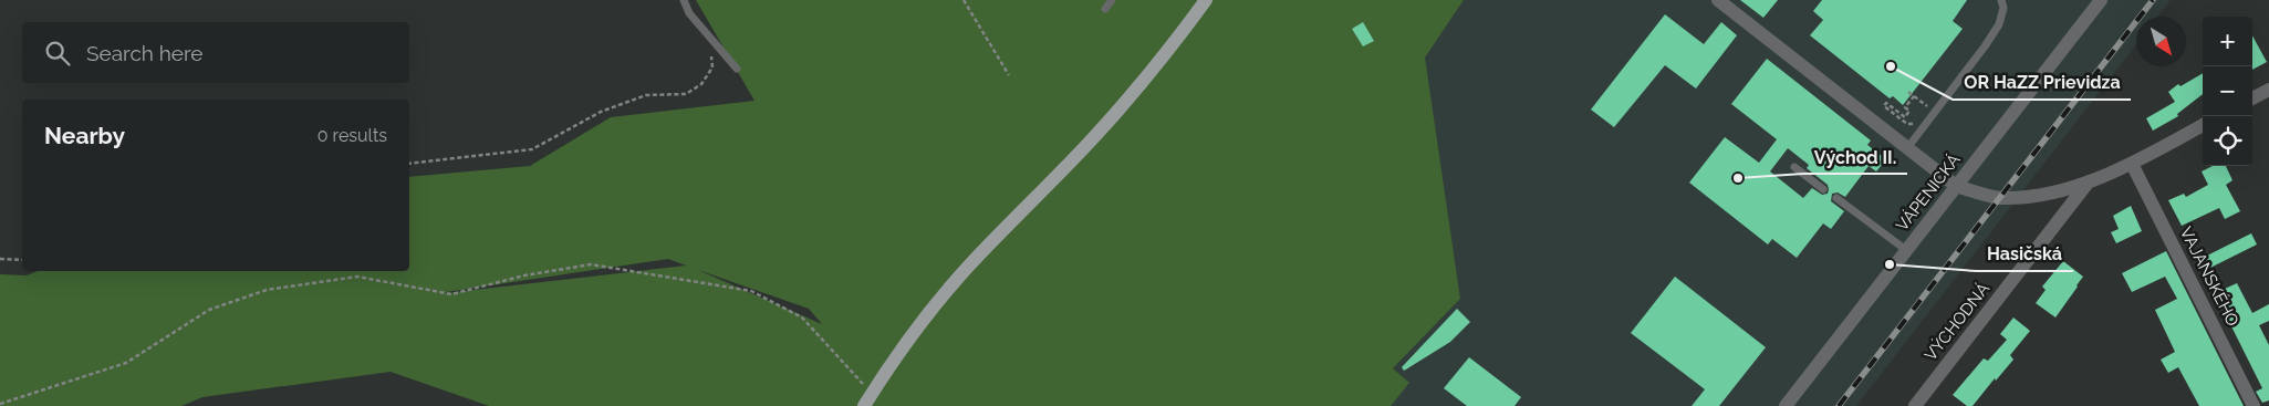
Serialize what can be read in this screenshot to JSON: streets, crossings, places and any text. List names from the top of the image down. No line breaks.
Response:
{"streets":{"street":["VÁPENICKÁ","VAJANSKÉHO","VÝCHODNÁ"]},"crossings":[["VÁPENICKÁ","VÝCHODNÁ"],["VAJANSKÉHO","VÝCHODNÁ"]],"places":["OR HaZZ Prievidza","Východ II.","Hasičská"],"north":"bottom right","page":{"map_buttons":["+","−"],"search":"Search here","heading":["Nearby","0 results"]}}
